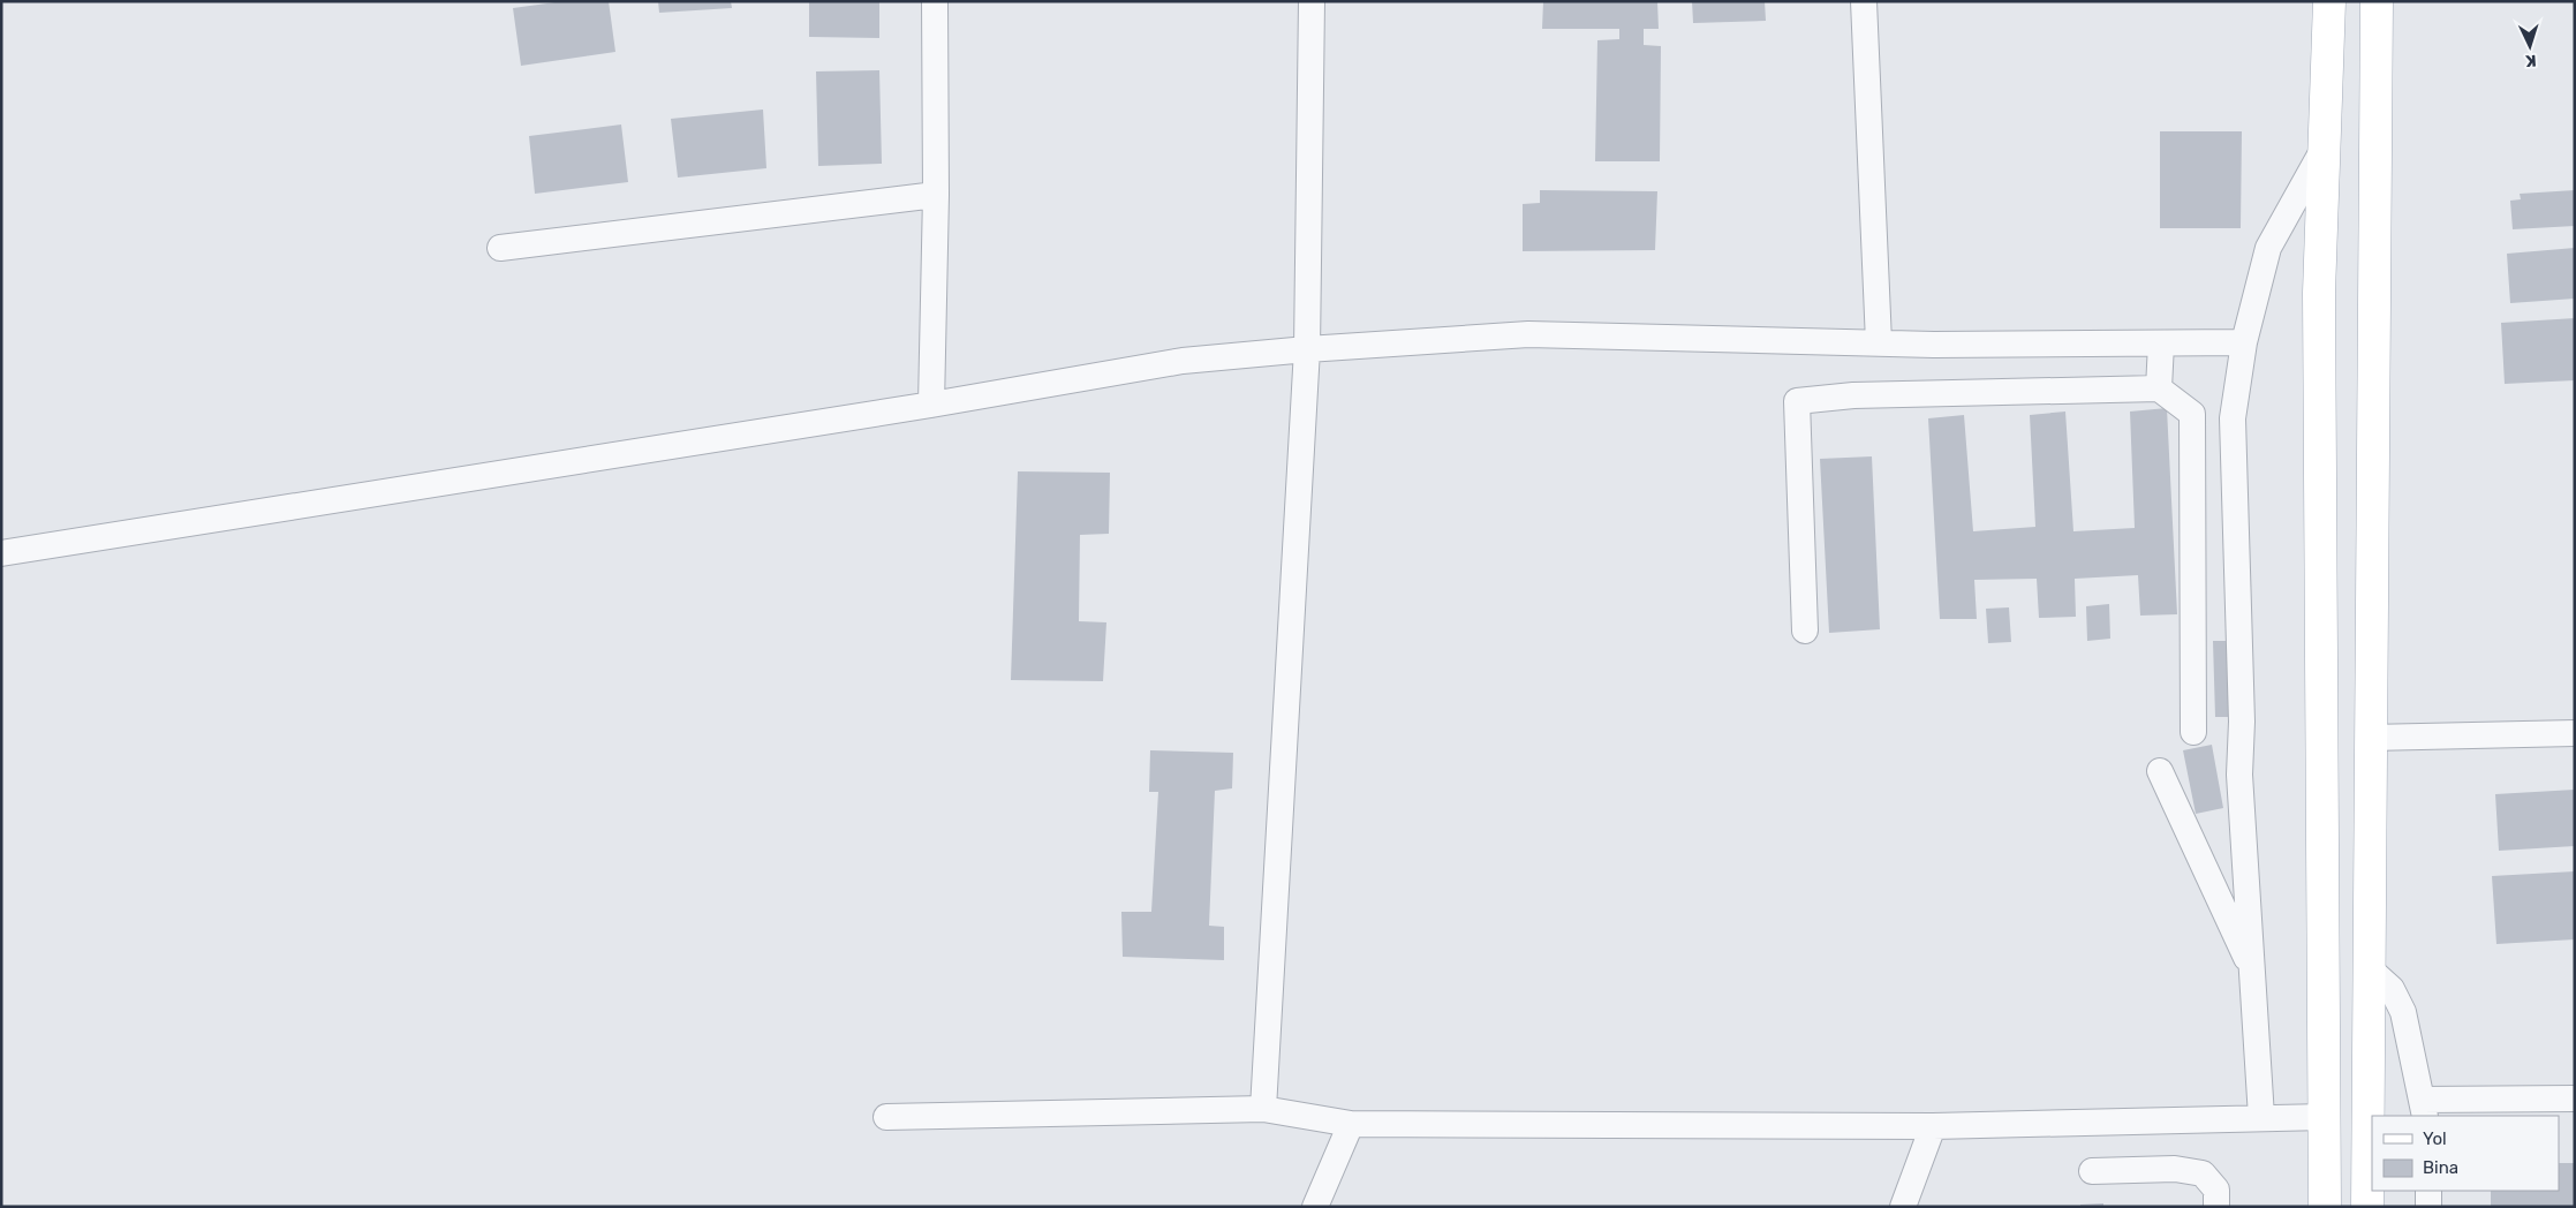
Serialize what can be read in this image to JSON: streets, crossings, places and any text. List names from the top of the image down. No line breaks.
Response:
{"legend":["Yol","Bina"],"north":"bottom"}
